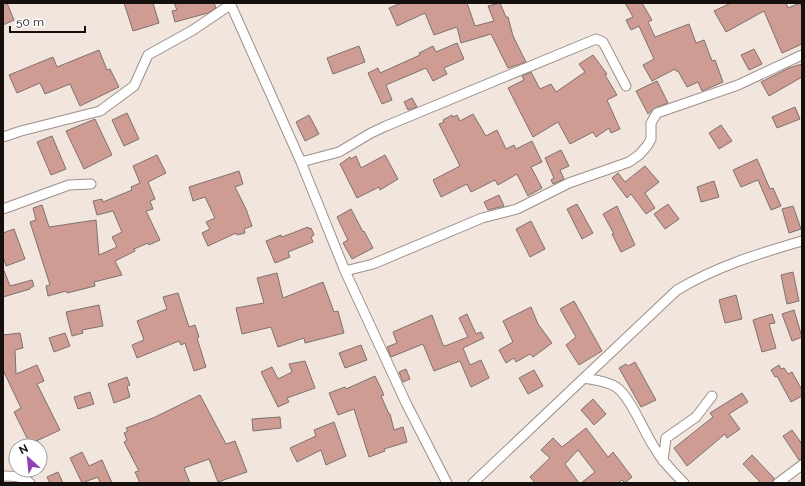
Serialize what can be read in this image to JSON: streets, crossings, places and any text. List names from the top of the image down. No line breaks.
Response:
{"scale_bar":"50 m","north":"top left"}
